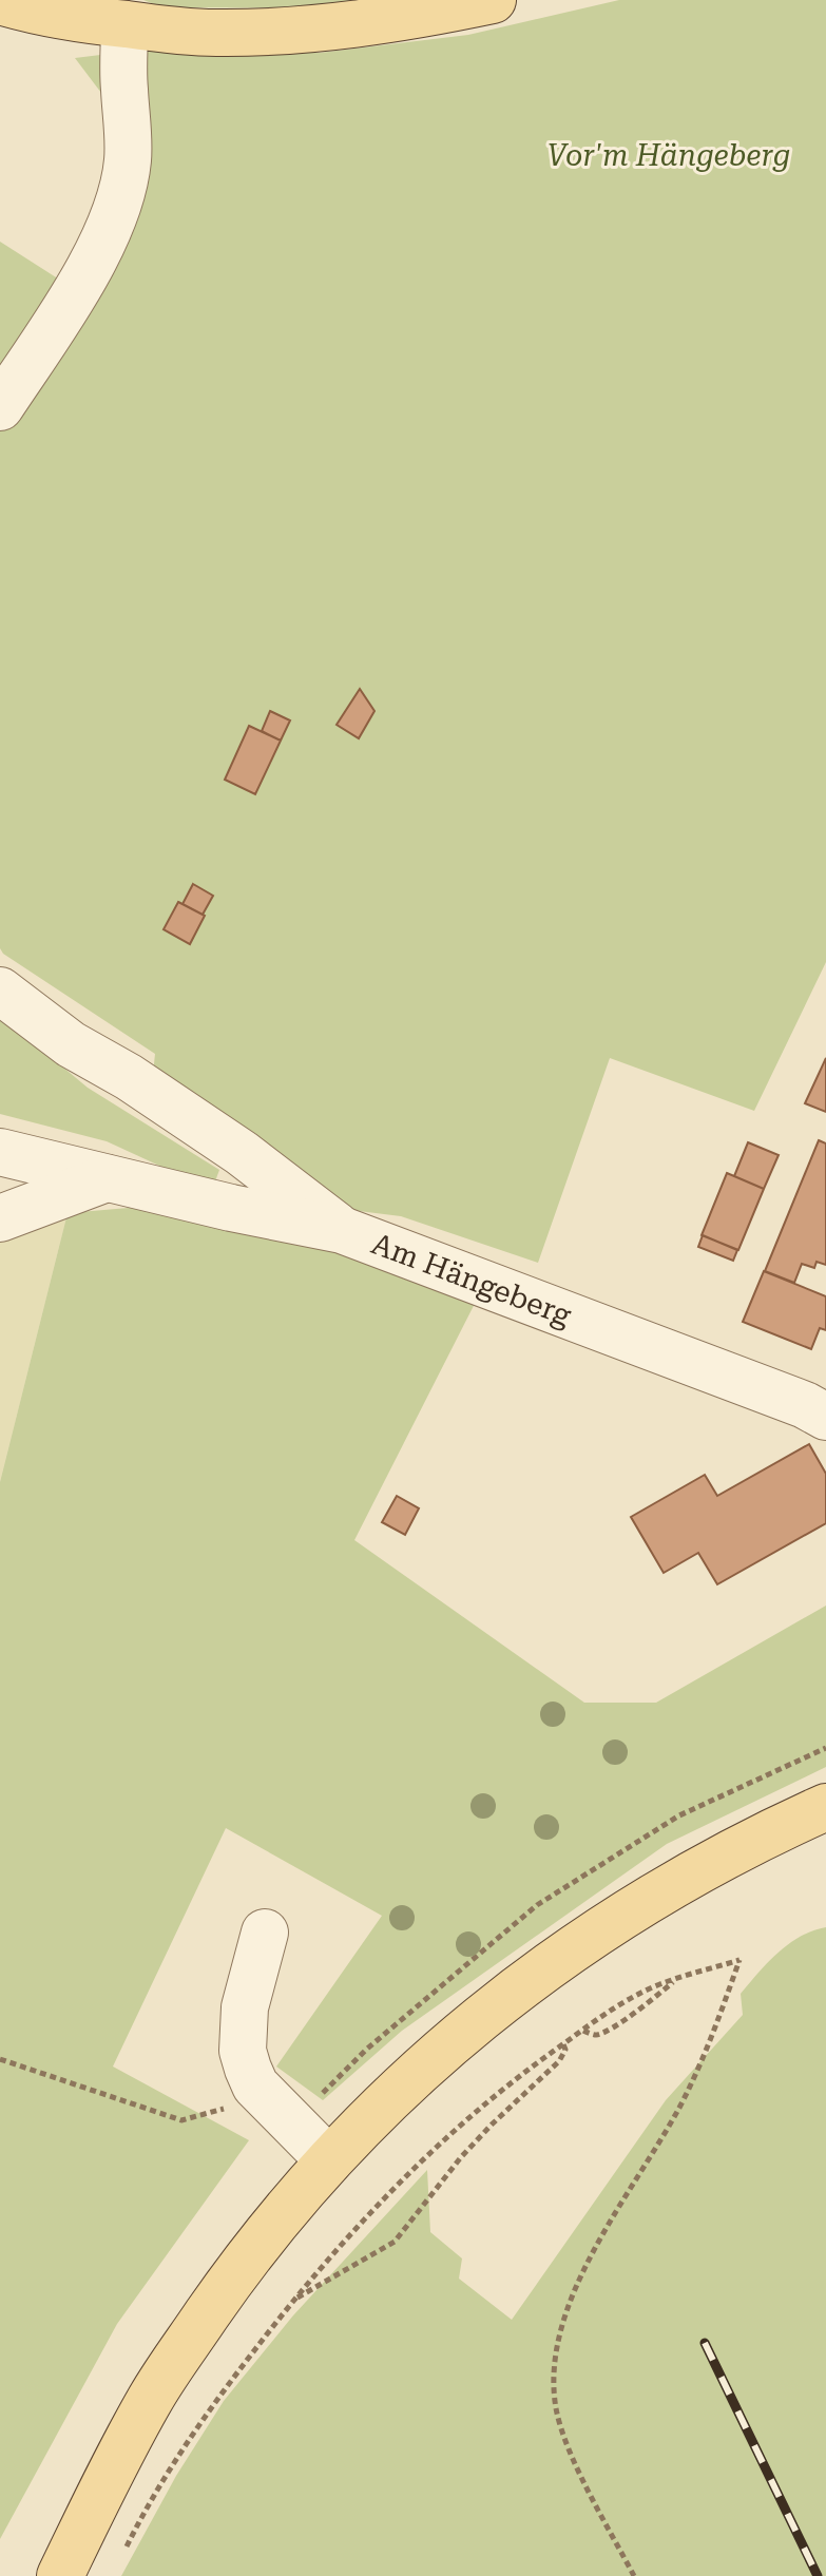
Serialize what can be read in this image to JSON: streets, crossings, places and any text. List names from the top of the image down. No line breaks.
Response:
{"streets":{"street":["Am Hängeberg"]},"parks":["Vor'm Hängeberg"]}
